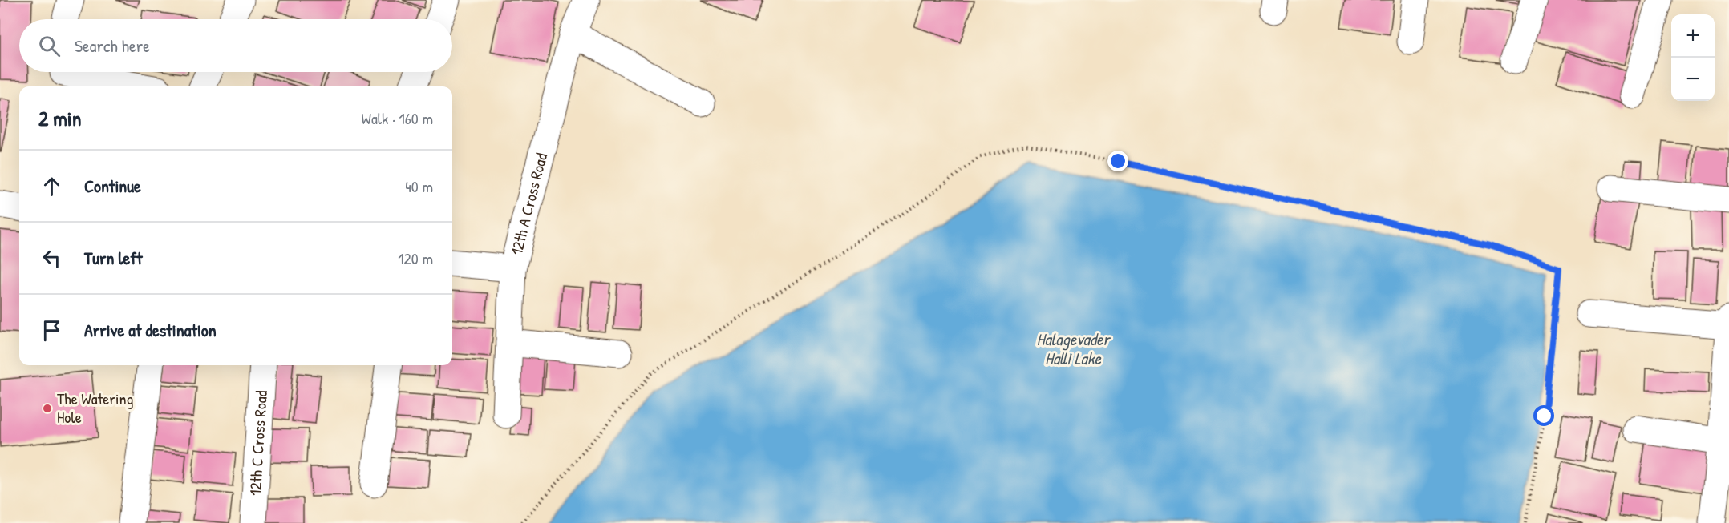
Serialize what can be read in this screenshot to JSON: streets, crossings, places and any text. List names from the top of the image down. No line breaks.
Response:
{"streets":{"street":["12th A Cross Road","12th C Cross Road"]},"water":["Halagevader Halli Lake"],"places":["The Watering Hole"],"page":{"map_buttons":["+","−"],"search":"Search here","heading":["2 min","Walk · 160 m"],"list":[["Continue","40 m"],["Turn left","120 m"],"Arrive at destination"]}}
